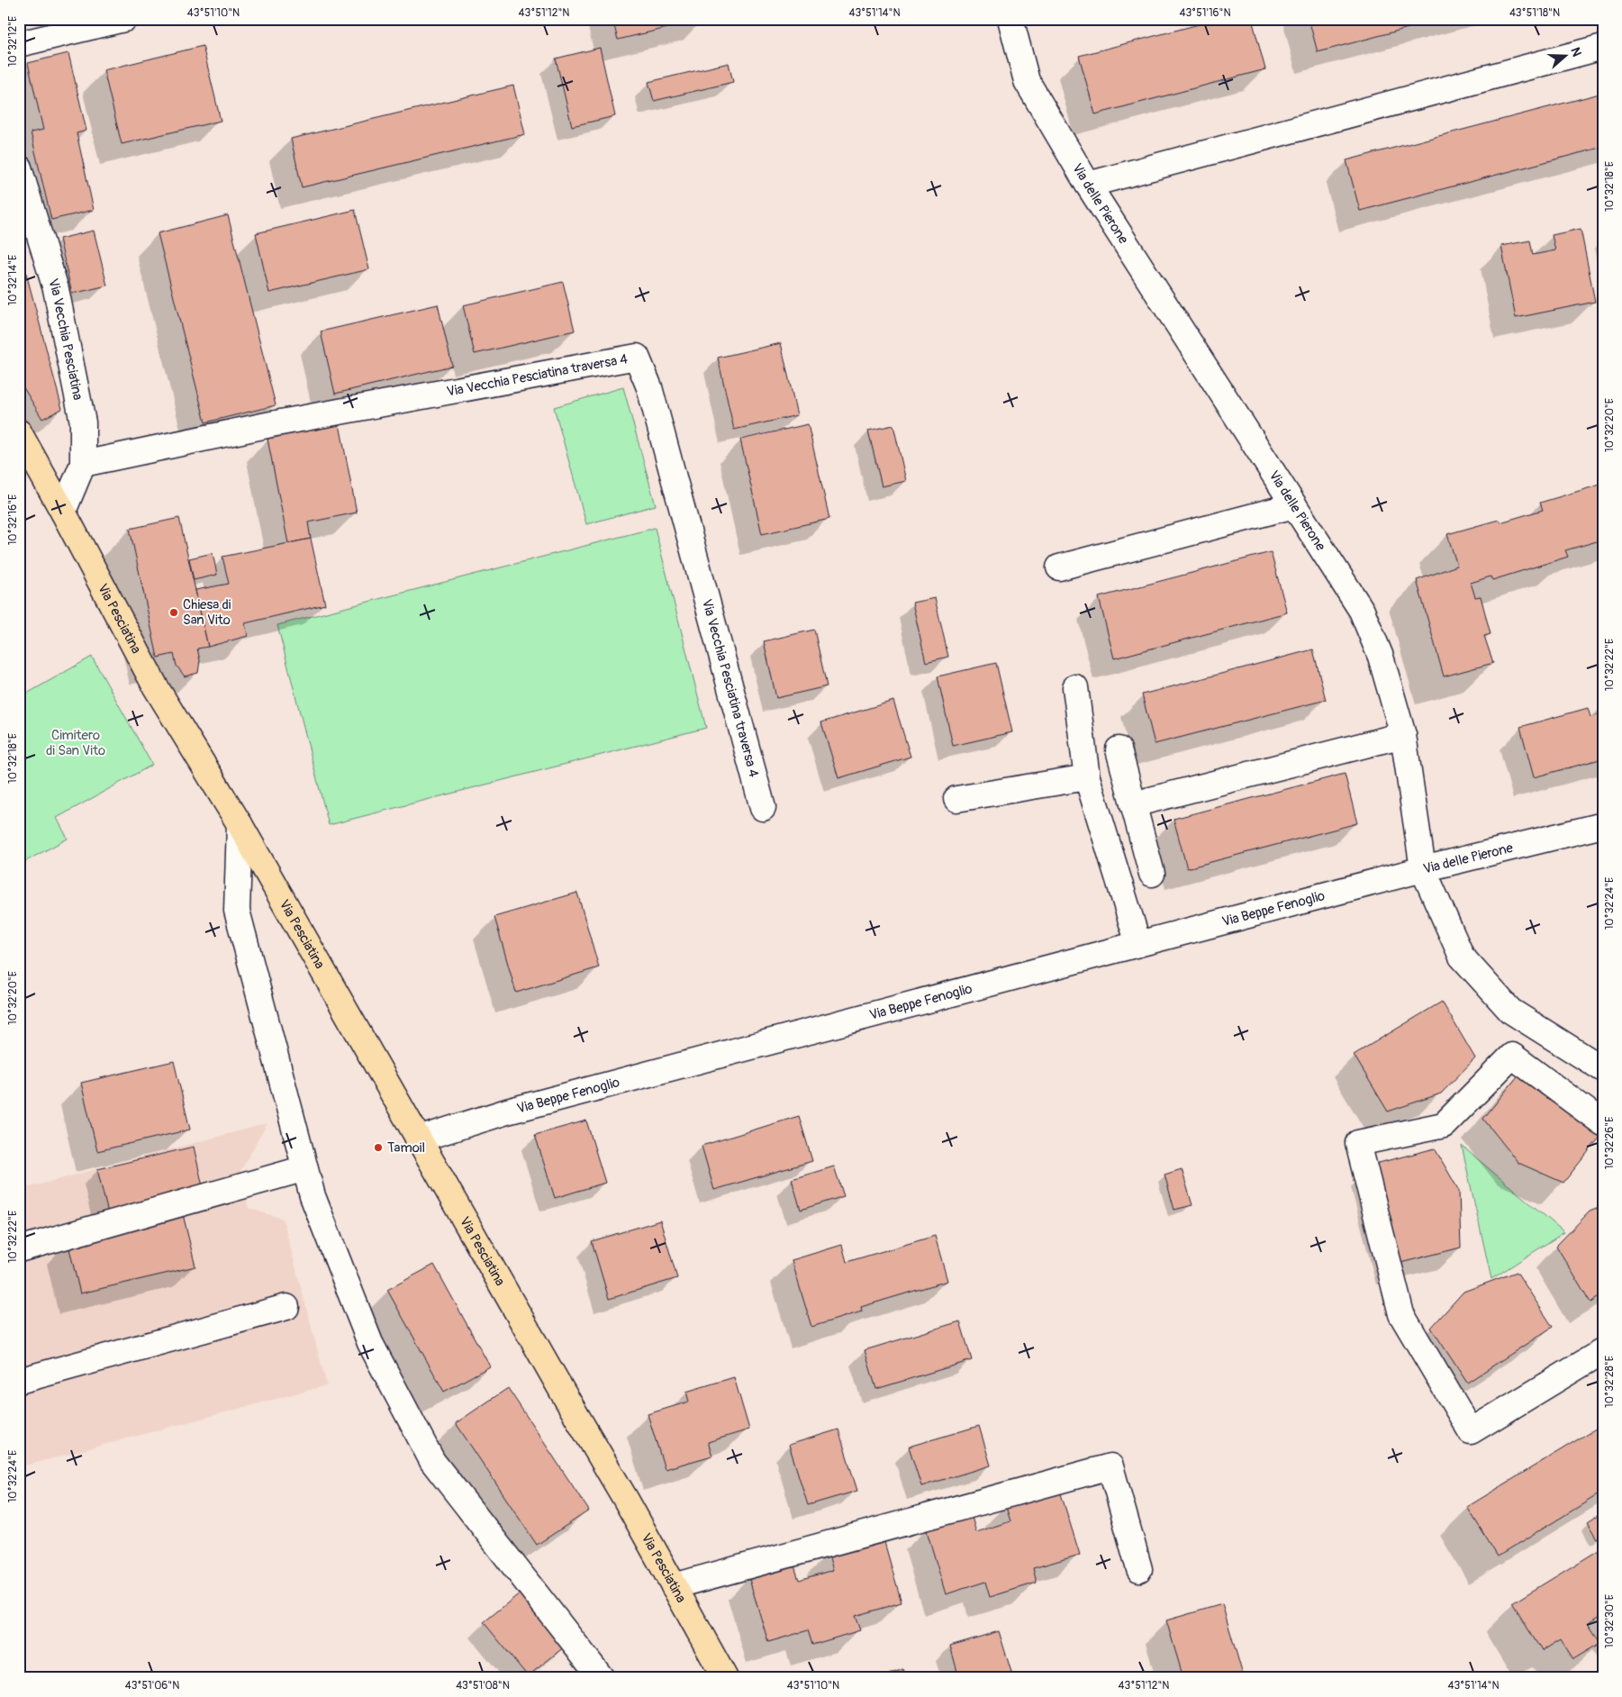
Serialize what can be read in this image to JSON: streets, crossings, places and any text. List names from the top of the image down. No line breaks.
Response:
{"streets":{"main road":["Via Pesciatina"],"street":["Via delle Pierone","Via Vecchia Pesciatina","Via Vecchia Pesciatina traversa 4","Via Beppe Fenoglio"]},"crossings":[["Via delle Pierone","Via Beppe Fenoglio"],["Via Vecchia Pesciatina","Via Vecchia Pesciatina traversa 4"],["Via Vecchia Pesciatina","Via Pesciatina"],["Via Pesciatina","Via Beppe Fenoglio"]],"parks":["Cimitero di San Vito"],"places":["Chiesa di San Vito","Tamoil"],"north":"right","coordinates":["43°51'10\"N","43°51'12\"N","43°51'14\"N","43°51'16\"N","43°51'18\"N","10°32'12\"E","10°32'18\"E","10°32'14\"E","10°32'20\"E","10°32'16\"E","10°32'22\"E","10°32'24\"E","10°32'26\"E","10°32'28\"E","10°32'30\"E","43°51'06\"N","43°51'08\"N"]}
